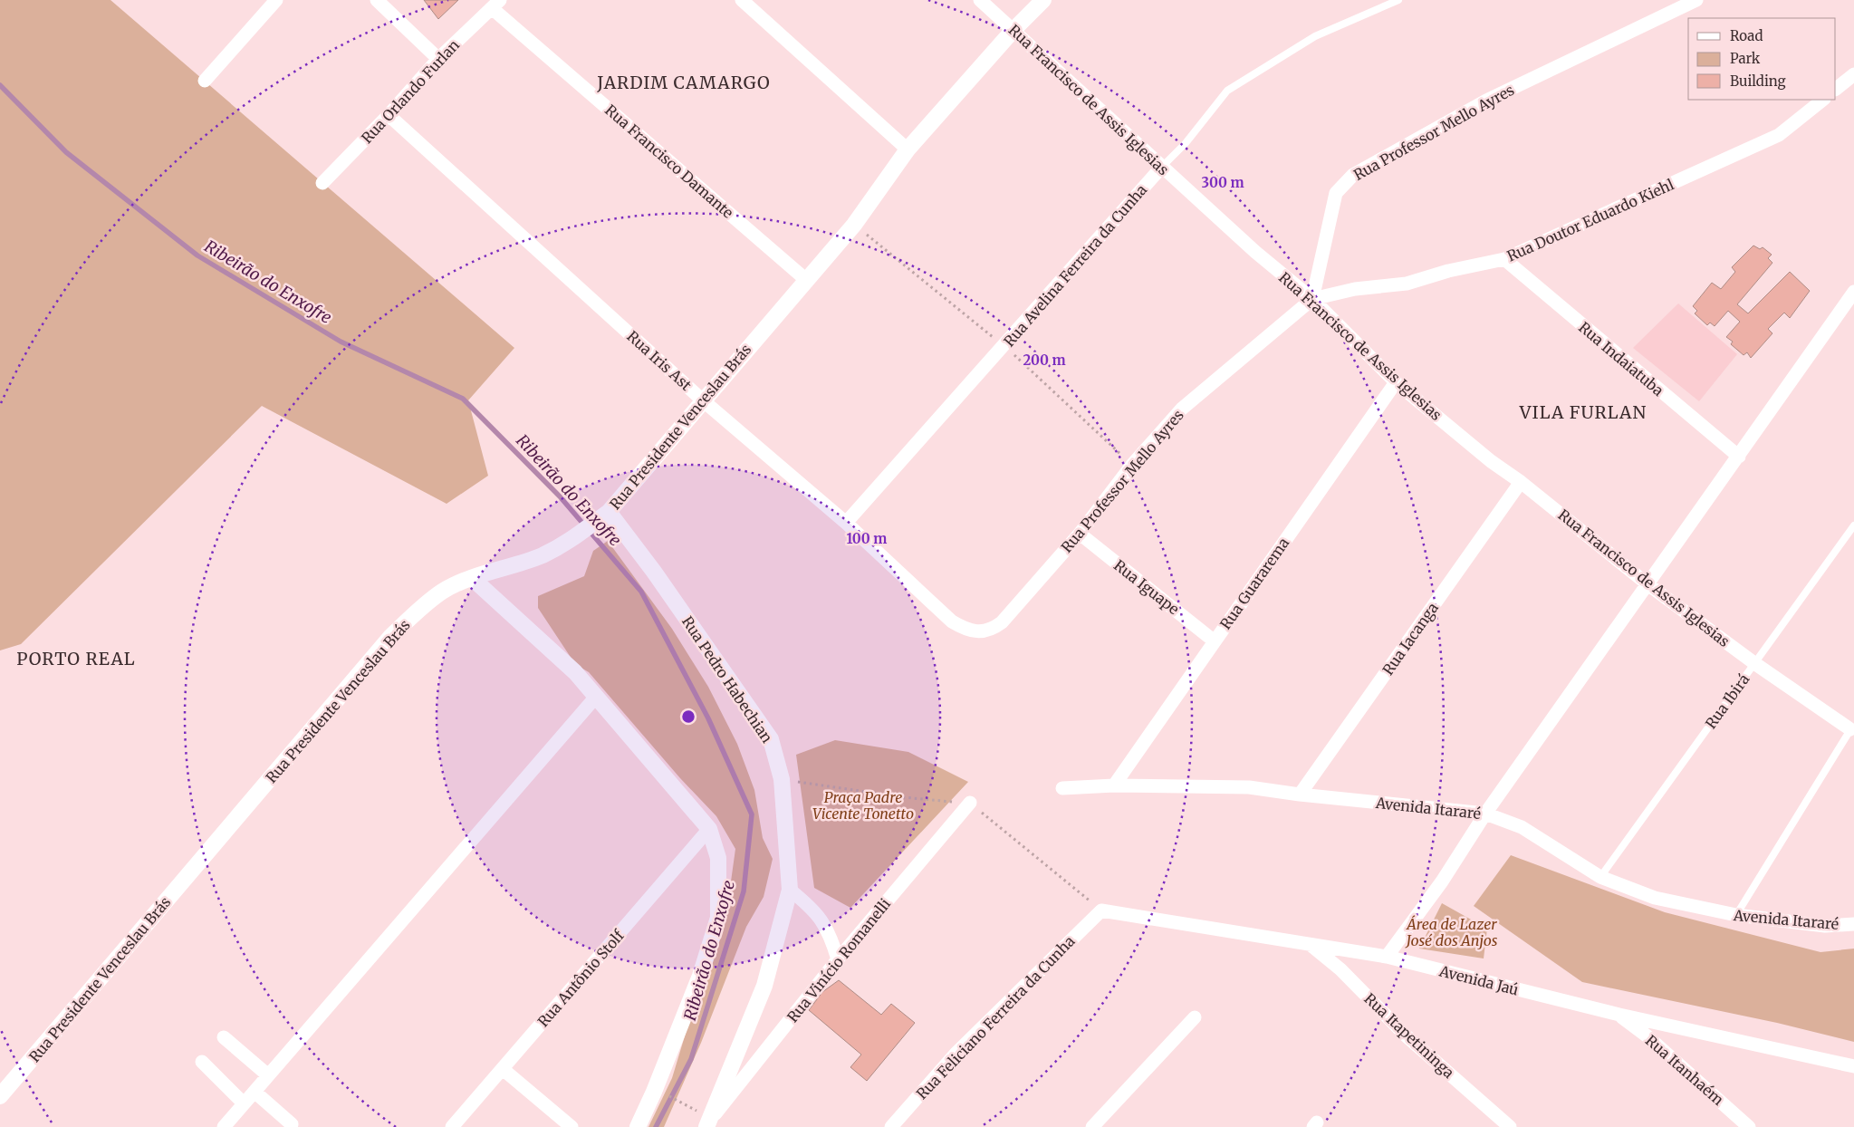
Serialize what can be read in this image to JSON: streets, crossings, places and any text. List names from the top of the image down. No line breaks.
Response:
{"streets":{"street":["Rua Orlando Furlan","Rua Francisco de Assis Iglesias","Rua Professor Mello Ayres","Rua Francisco Damante","Rua Doutor Eduardo Kiehl","Rua Avelina Ferreira da Cunha","Rua Indaiatuba","Rua Iris Ast","Rua Presidente Venceslau Brás","Rua Guararema","Rua Iguape","Rua Iacanga","Rua Pedro Habechian","Avenida Itararé","Rua Vinício Romanelli","Rua Antônio Stolf","Avenida Jaú","Rua Feliciano Ferreira da Cunha","Rua Itapetininga","Rua Itanhaém"],"lane":["Rua Ibirá"]},"crossings":[["Rua Orlando Furlan","Rua Francisco Damante"],["Rua Orlando Furlan","Rua Iris Ast"],["Rua Francisco de Assis Iglesias","Rua Professor Mello Ayres"],["Rua Francisco de Assis Iglesias","Rua Doutor Eduardo Kiehl"],["Rua Francisco de Assis Iglesias","Rua Avelina Ferreira da Cunha"],["Rua Francisco de Assis Iglesias","Rua Presidente Venceslau Brás"],["Rua Francisco de Assis Iglesias","Rua Guararema"],["Rua Francisco de Assis Iglesias","Rua Iacanga"],["Rua Francisco de Assis Iglesias","Rua Ibirá"],["Rua Professor Mello Ayres","Rua Doutor Eduardo Kiehl"],["Rua Professor Mello Ayres","Rua Iris Ast"],["Rua Professor Mello Ayres","Rua Iguape"],["Rua Francisco Damante","Rua Presidente Venceslau Brás"],["Rua Doutor Eduardo Kiehl","Rua Indaiatuba"],["Rua Avelina Ferreira da Cunha","Rua Iris Ast"],["Rua Iris Ast","Rua Presidente Venceslau Brás"],["Rua Presidente Venceslau Brás","Rua Pedro Habechian"],["Rua Guararema","Rua Iguape"],["Rua Guararema","Avenida Itararé"],["Rua Iacanga","Avenida Itararé"],["Rua Pedro Habechian","Rua Vinício Romanelli"],["Rua Ibirá","Avenida Itararé"],["Avenida Jaú","Rua Feliciano Ferreira da Cunha"],["Avenida Jaú","Rua Itapetininga"],["Avenida Jaú","Rua Itanhaém"]],"districts":["JARDIM CAMARGO","VILA FURLAN","PORTO REAL"],"water":["Ribeirão do Enxofre"],"parks":["Praça Padre Vicente Tonetto","Área de Lazer José dos Anjos"],"legend":["Road","Park","Building"],"rings":["300 m","200 m","100 m"]}
